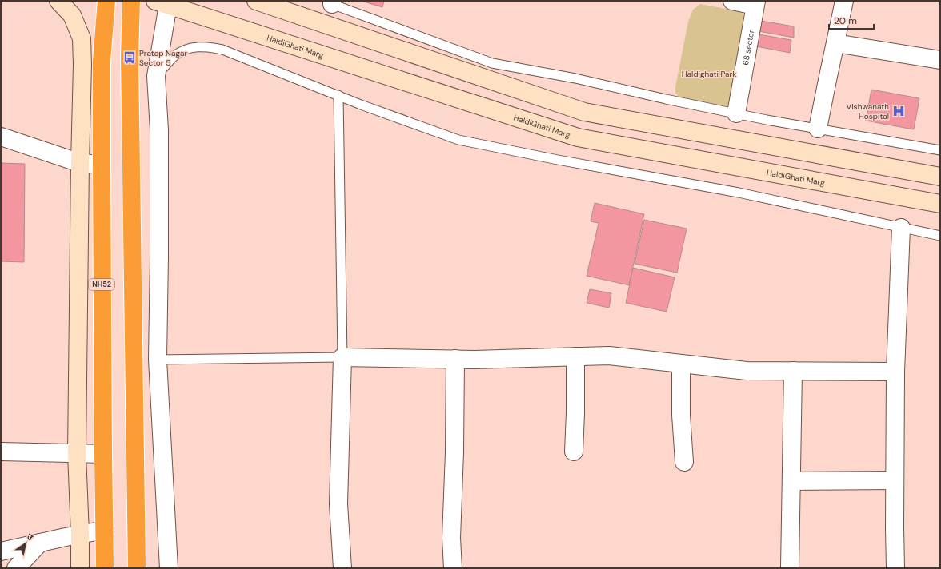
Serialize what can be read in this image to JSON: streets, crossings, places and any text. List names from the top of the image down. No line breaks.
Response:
{"streets":{"highway":["NH52"],"street":["HaldiGhati Marg","68 sector"]},"parks":["Haldighati Park"],"places":{"bus stop":["Pratap Nagar Sector 5"],"hospital":["Vishwanath Hospital"]},"scale_bar":"20 m","north":"top right"}
